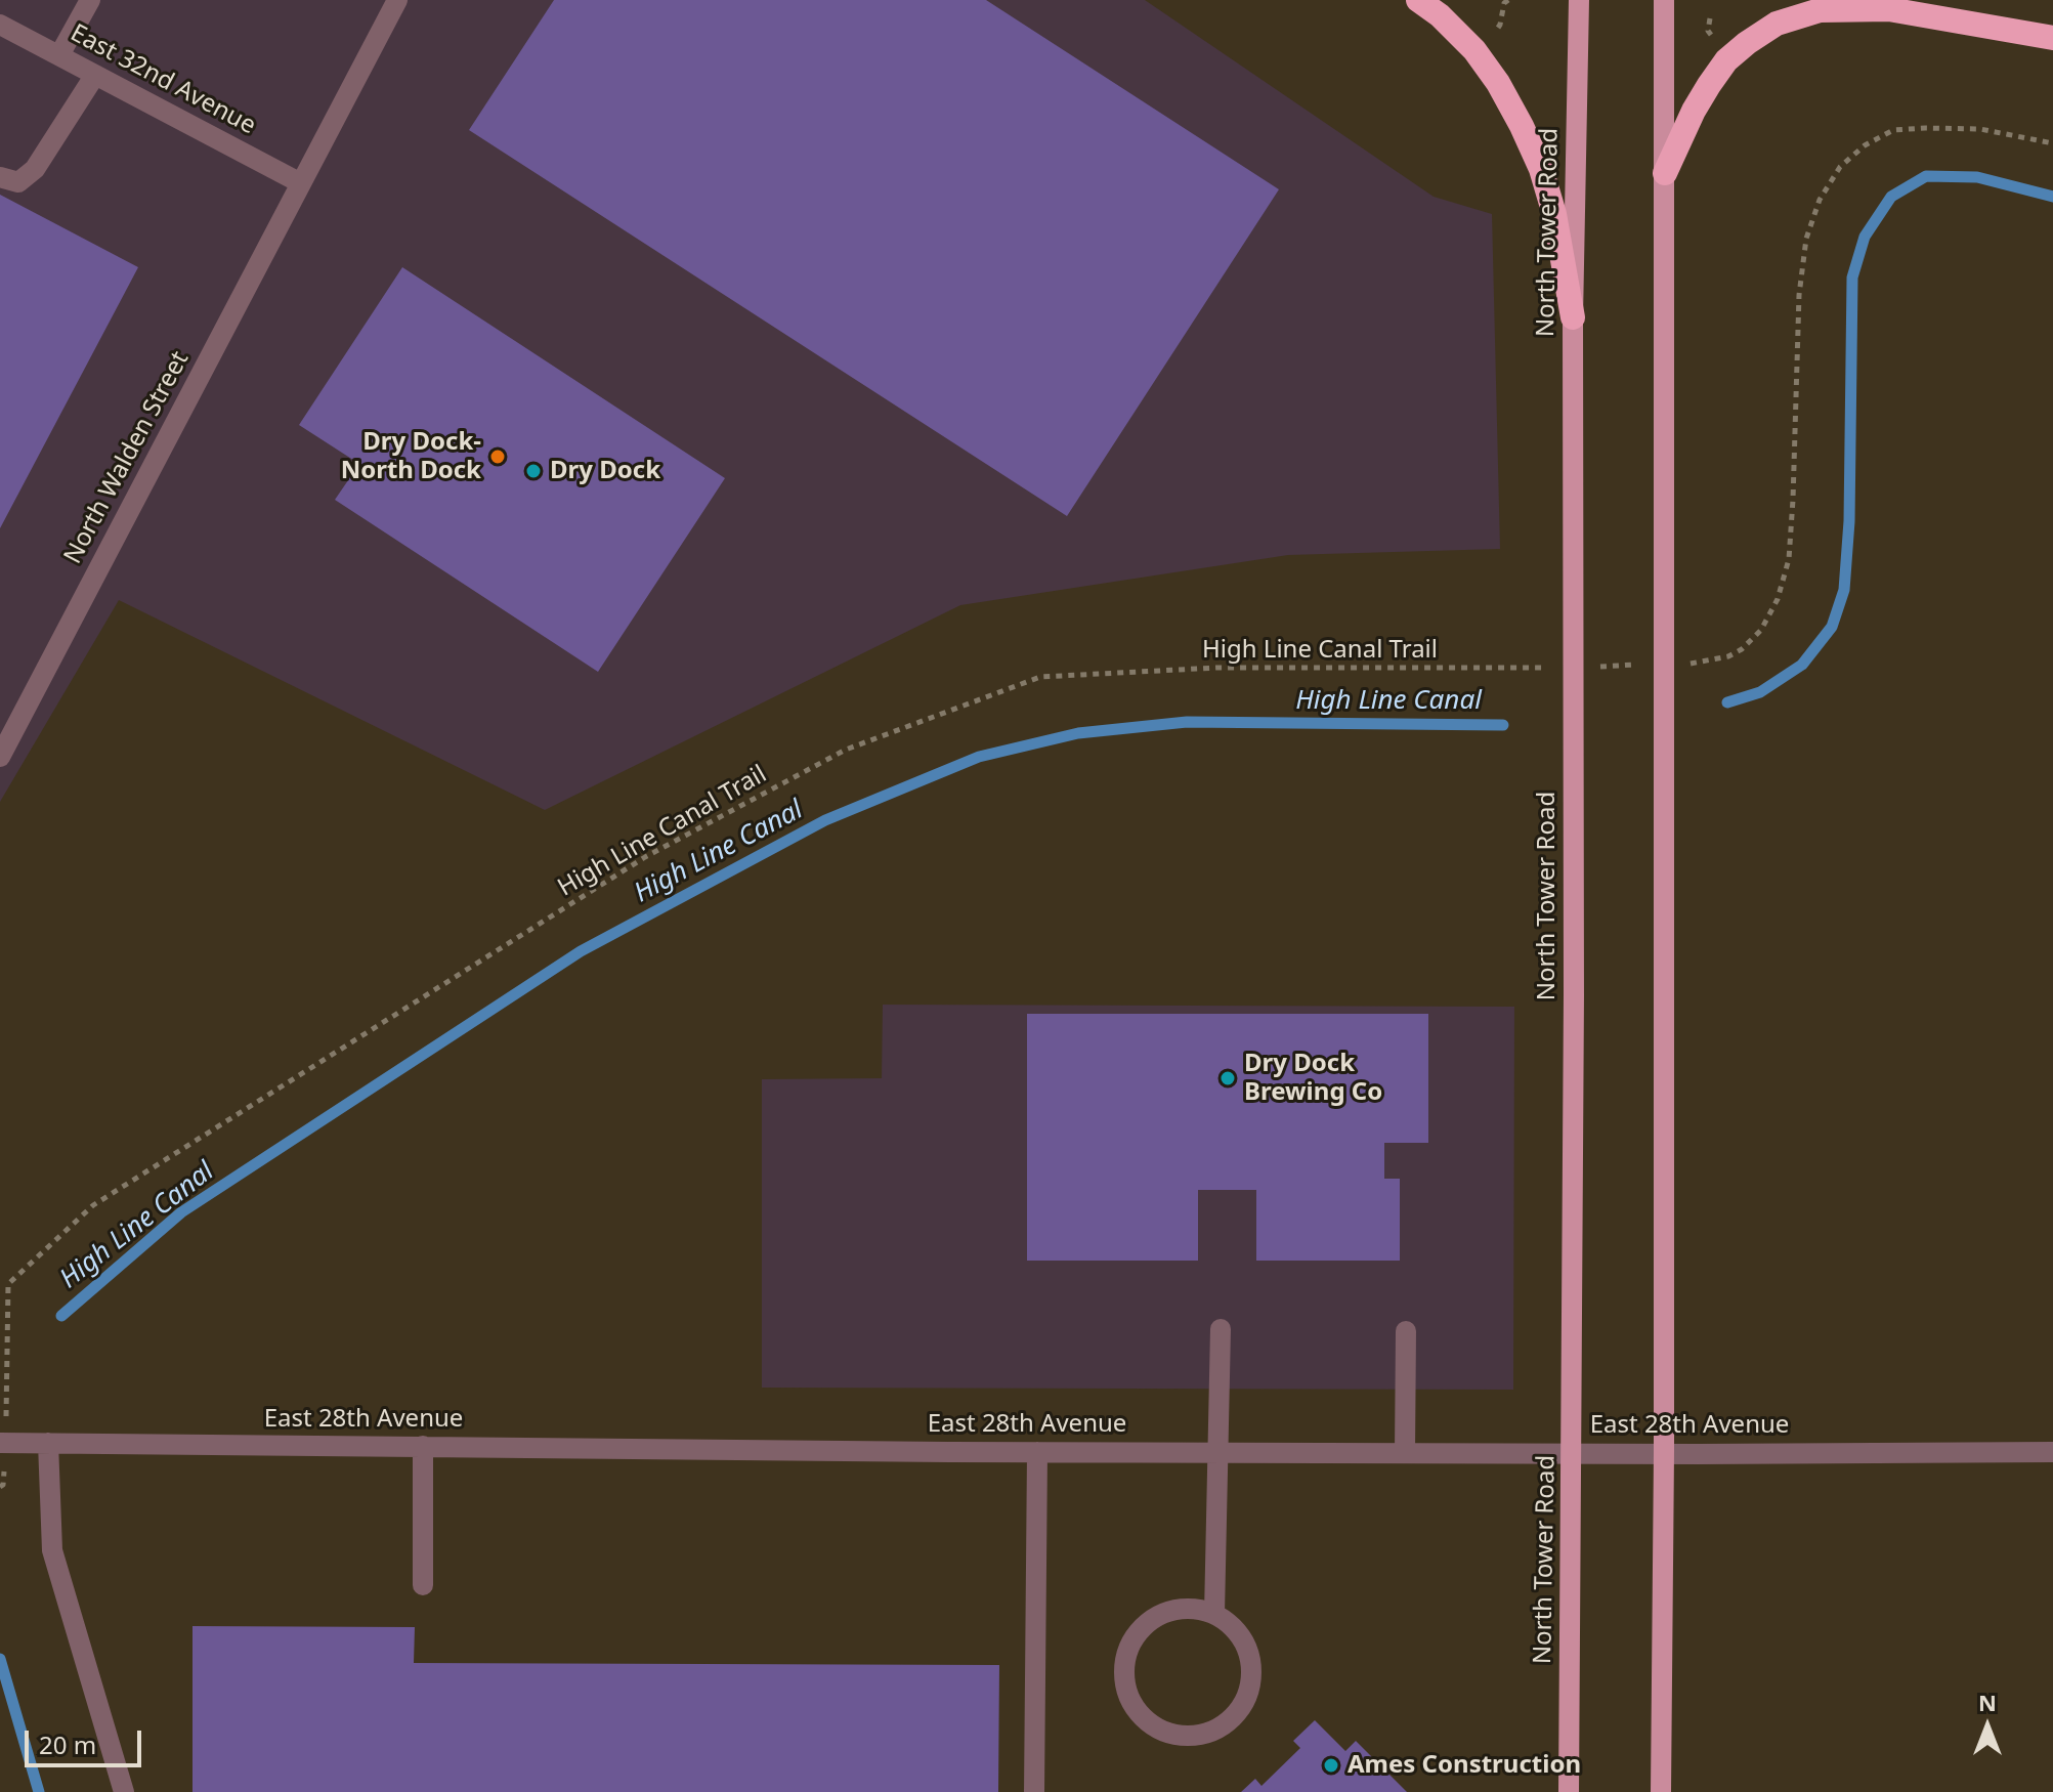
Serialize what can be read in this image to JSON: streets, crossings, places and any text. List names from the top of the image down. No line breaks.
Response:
{"streets":{"main road":["North Tower Road"],"street":["East 32nd Avenue","North Walden Street","East 28th Avenue"],"path":["High Line Canal Trail"]},"crossings":[["East 32nd Avenue","North Walden Street"],["North Tower Road","High Line Canal Trail"],["North Tower Road","East 28th Avenue"]],"water":["High Line Canal"],"places":["Dry Dock- North Dock","Dry Dock","Dry Dock Brewing Co","Ames Construction"],"scale_bar":"20 m","north":"top"}
